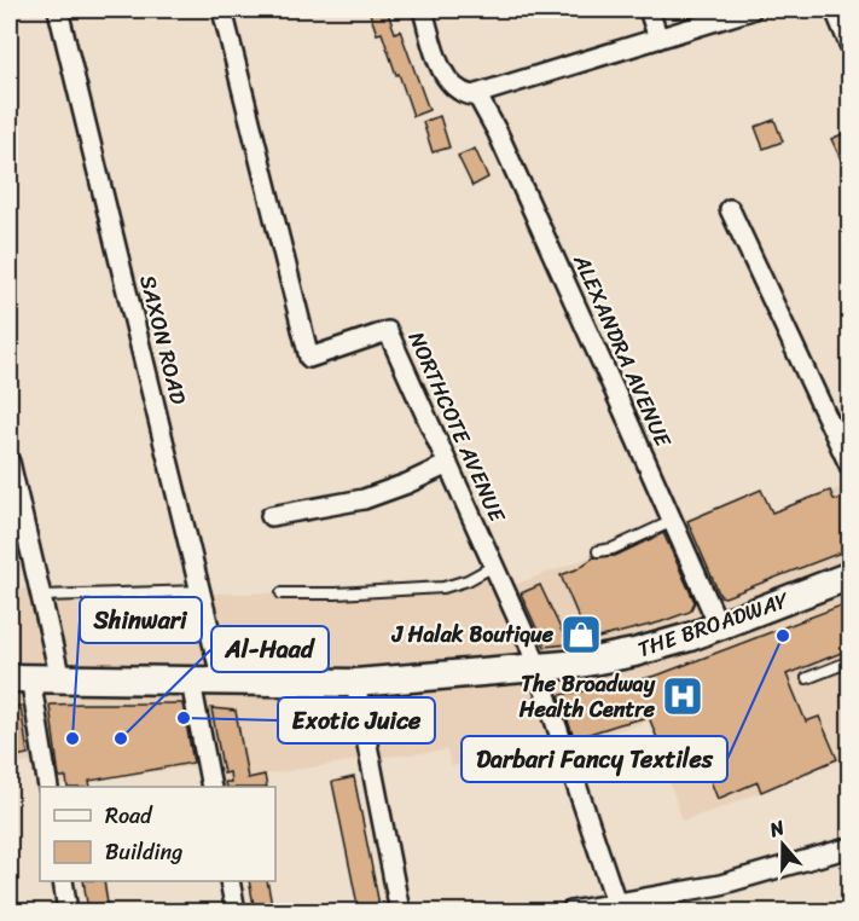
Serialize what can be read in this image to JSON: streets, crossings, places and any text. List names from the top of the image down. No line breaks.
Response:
{"streets":{"main road":["THE BROADWAY"],"street":["SAXON ROAD","ALEXANDRA AVENUE","NORTHCOTE AVENUE"]},"crossings":[["SAXON ROAD","THE BROADWAY"],["ALEXANDRA AVENUE","THE BROADWAY"],["NORTHCOTE AVENUE","THE BROADWAY"]],"places":{"shop":["J Halak Boutique"],"other":["Darbari Fancy Textiles","Exotic Juice","Shinwari","Al-Haad"],"hospital":["The Broadway Health Centre"]},"legend":["Road","Building"],"north":"top"}
